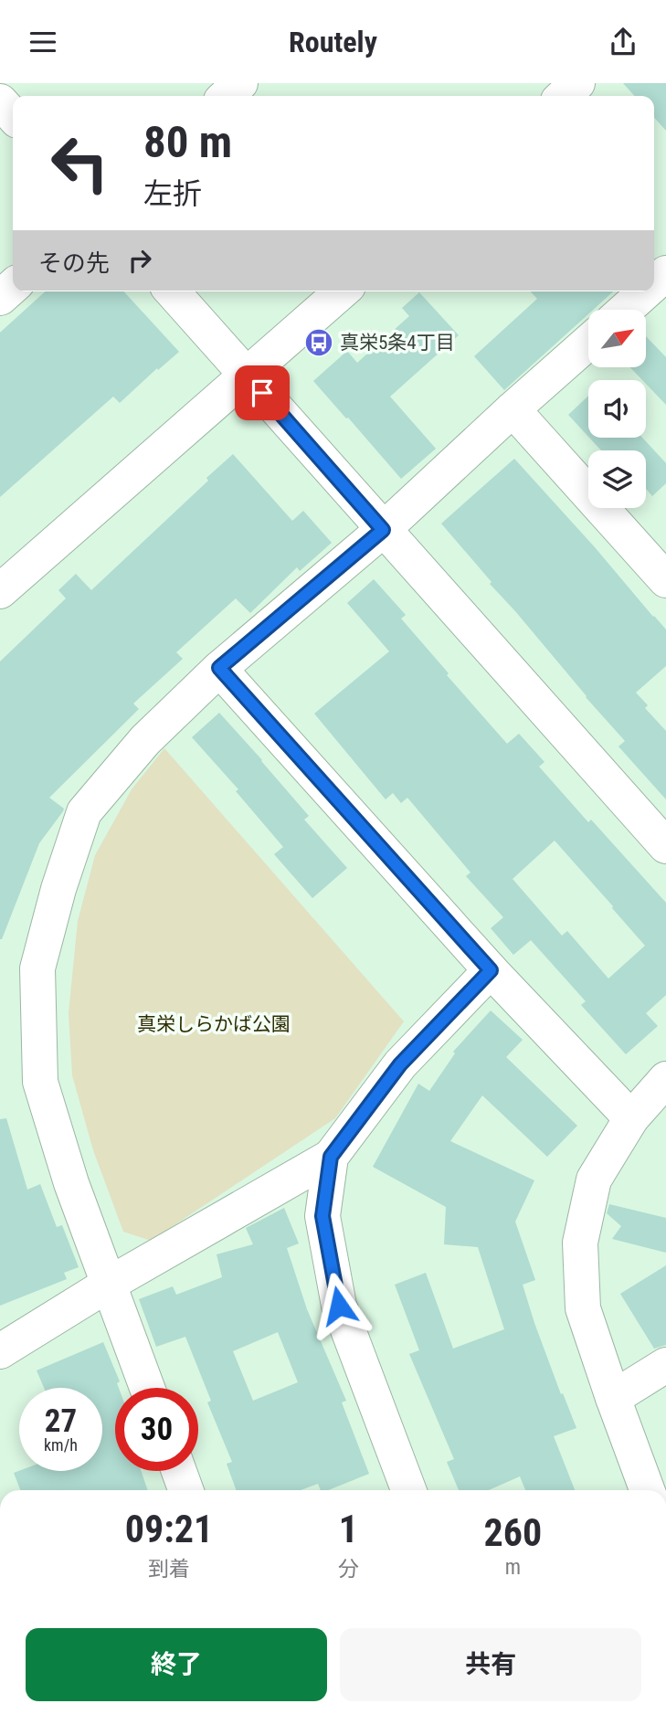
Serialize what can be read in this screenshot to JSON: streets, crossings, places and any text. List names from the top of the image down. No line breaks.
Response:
{"parks":["真栄しらかば公園"],"places":{"bus stop":["真栄5条4丁目"]},"north":"top right","page":{"header":"Routely","turn":["80 m","左折"],"then":"その先","speed":"27 km/h","limit":"30","eta":["09:21","到着","1","分","260","m"],"buttons":["終了","共有"]}}
